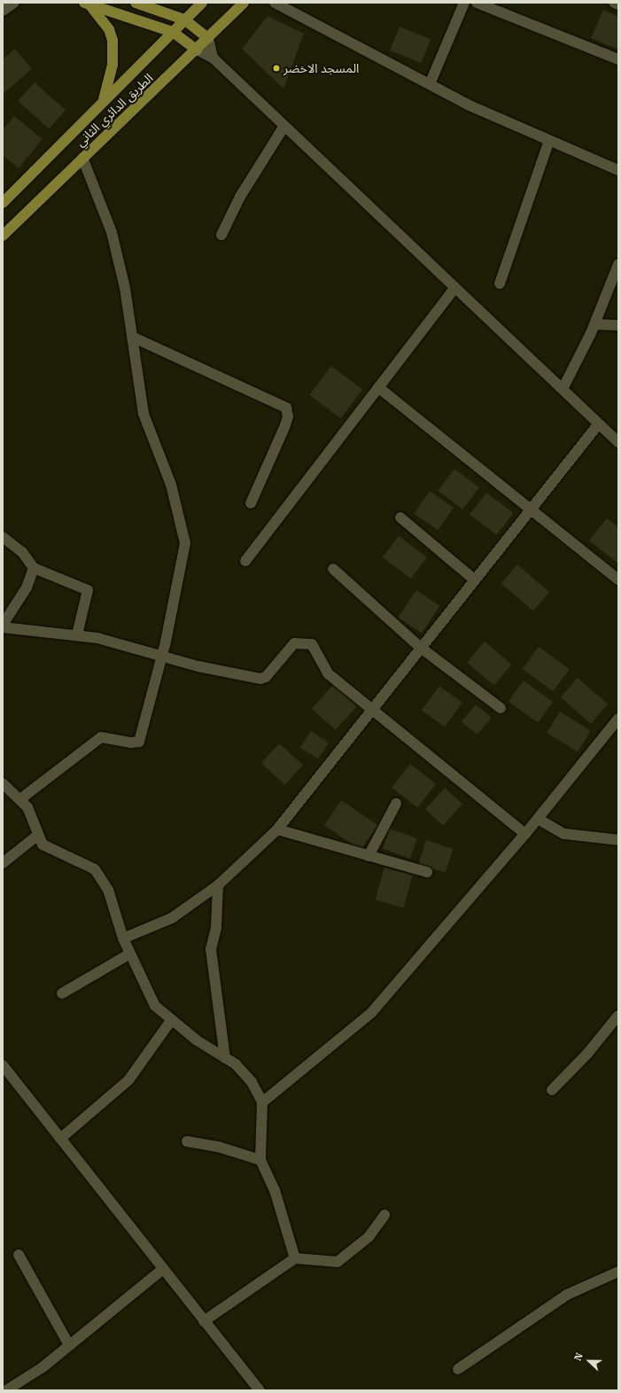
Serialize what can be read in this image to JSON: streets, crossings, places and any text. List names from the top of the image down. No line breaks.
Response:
{"streets":{"main road":["الطريق الدائري الثاني"]},"places":["المسجد الاخضر"],"north":"left"}
